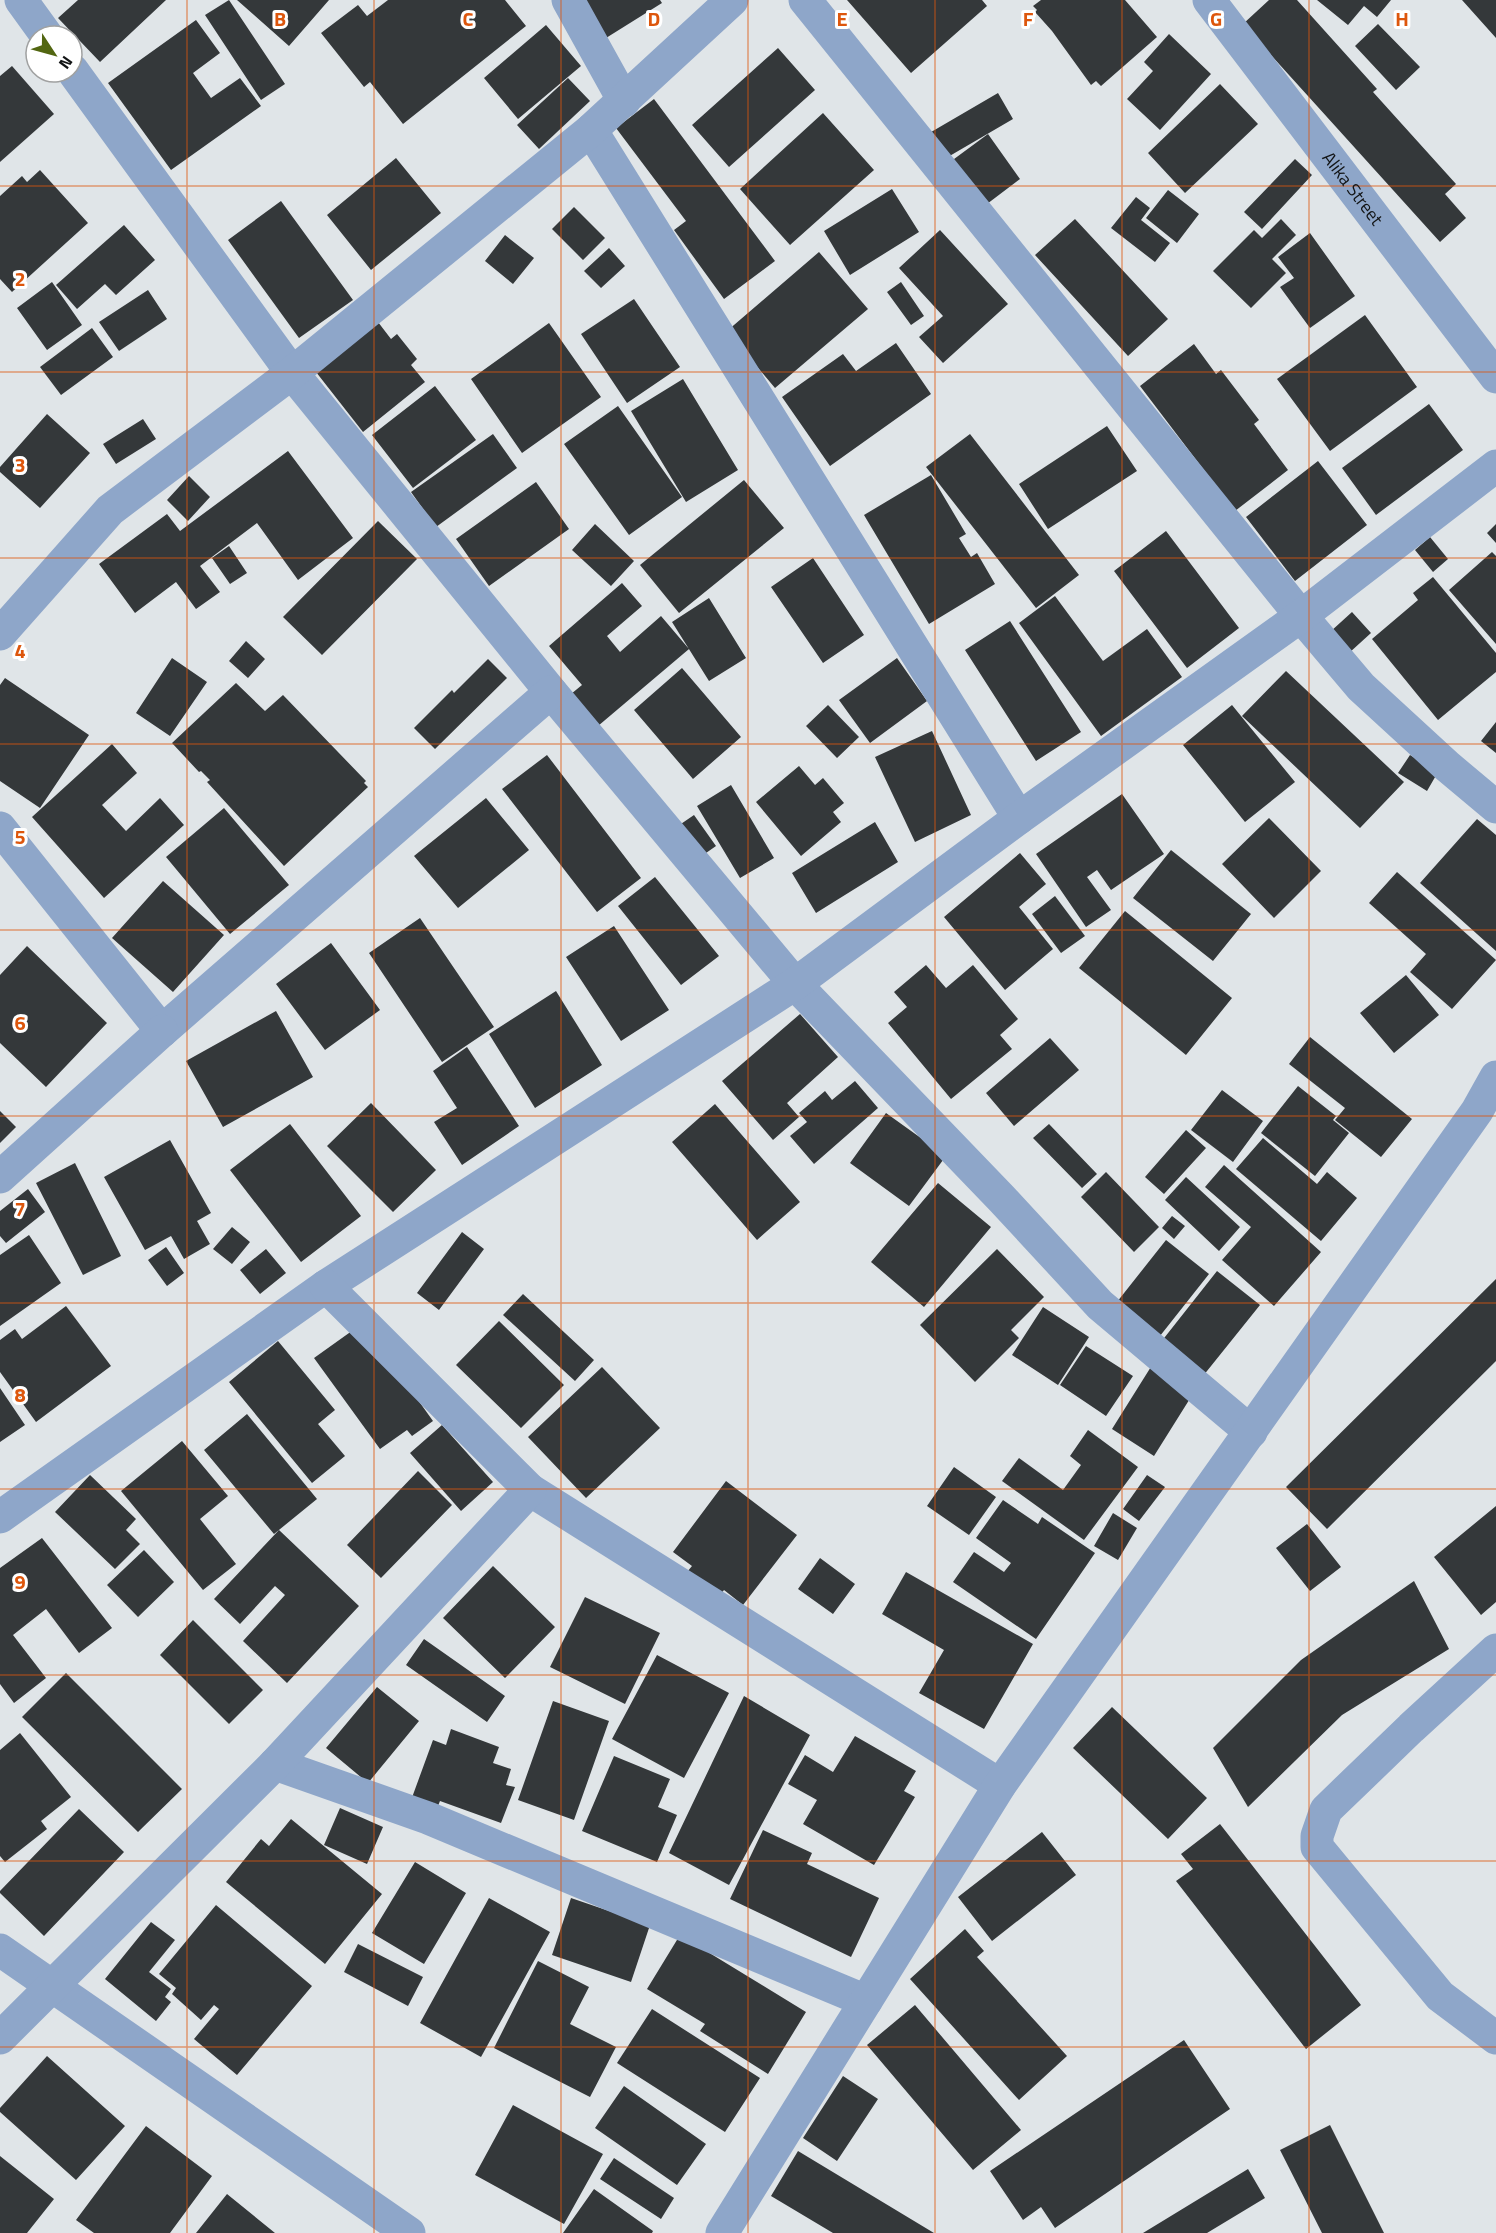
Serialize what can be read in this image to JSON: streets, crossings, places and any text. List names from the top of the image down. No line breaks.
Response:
{"streets":{"street":["Alika Street"]},"north":"bottom right","grid":{"columns":["B","C","D","E","F","G","H"],"rows":["2","3","4","5","6","7","8","9"]}}
